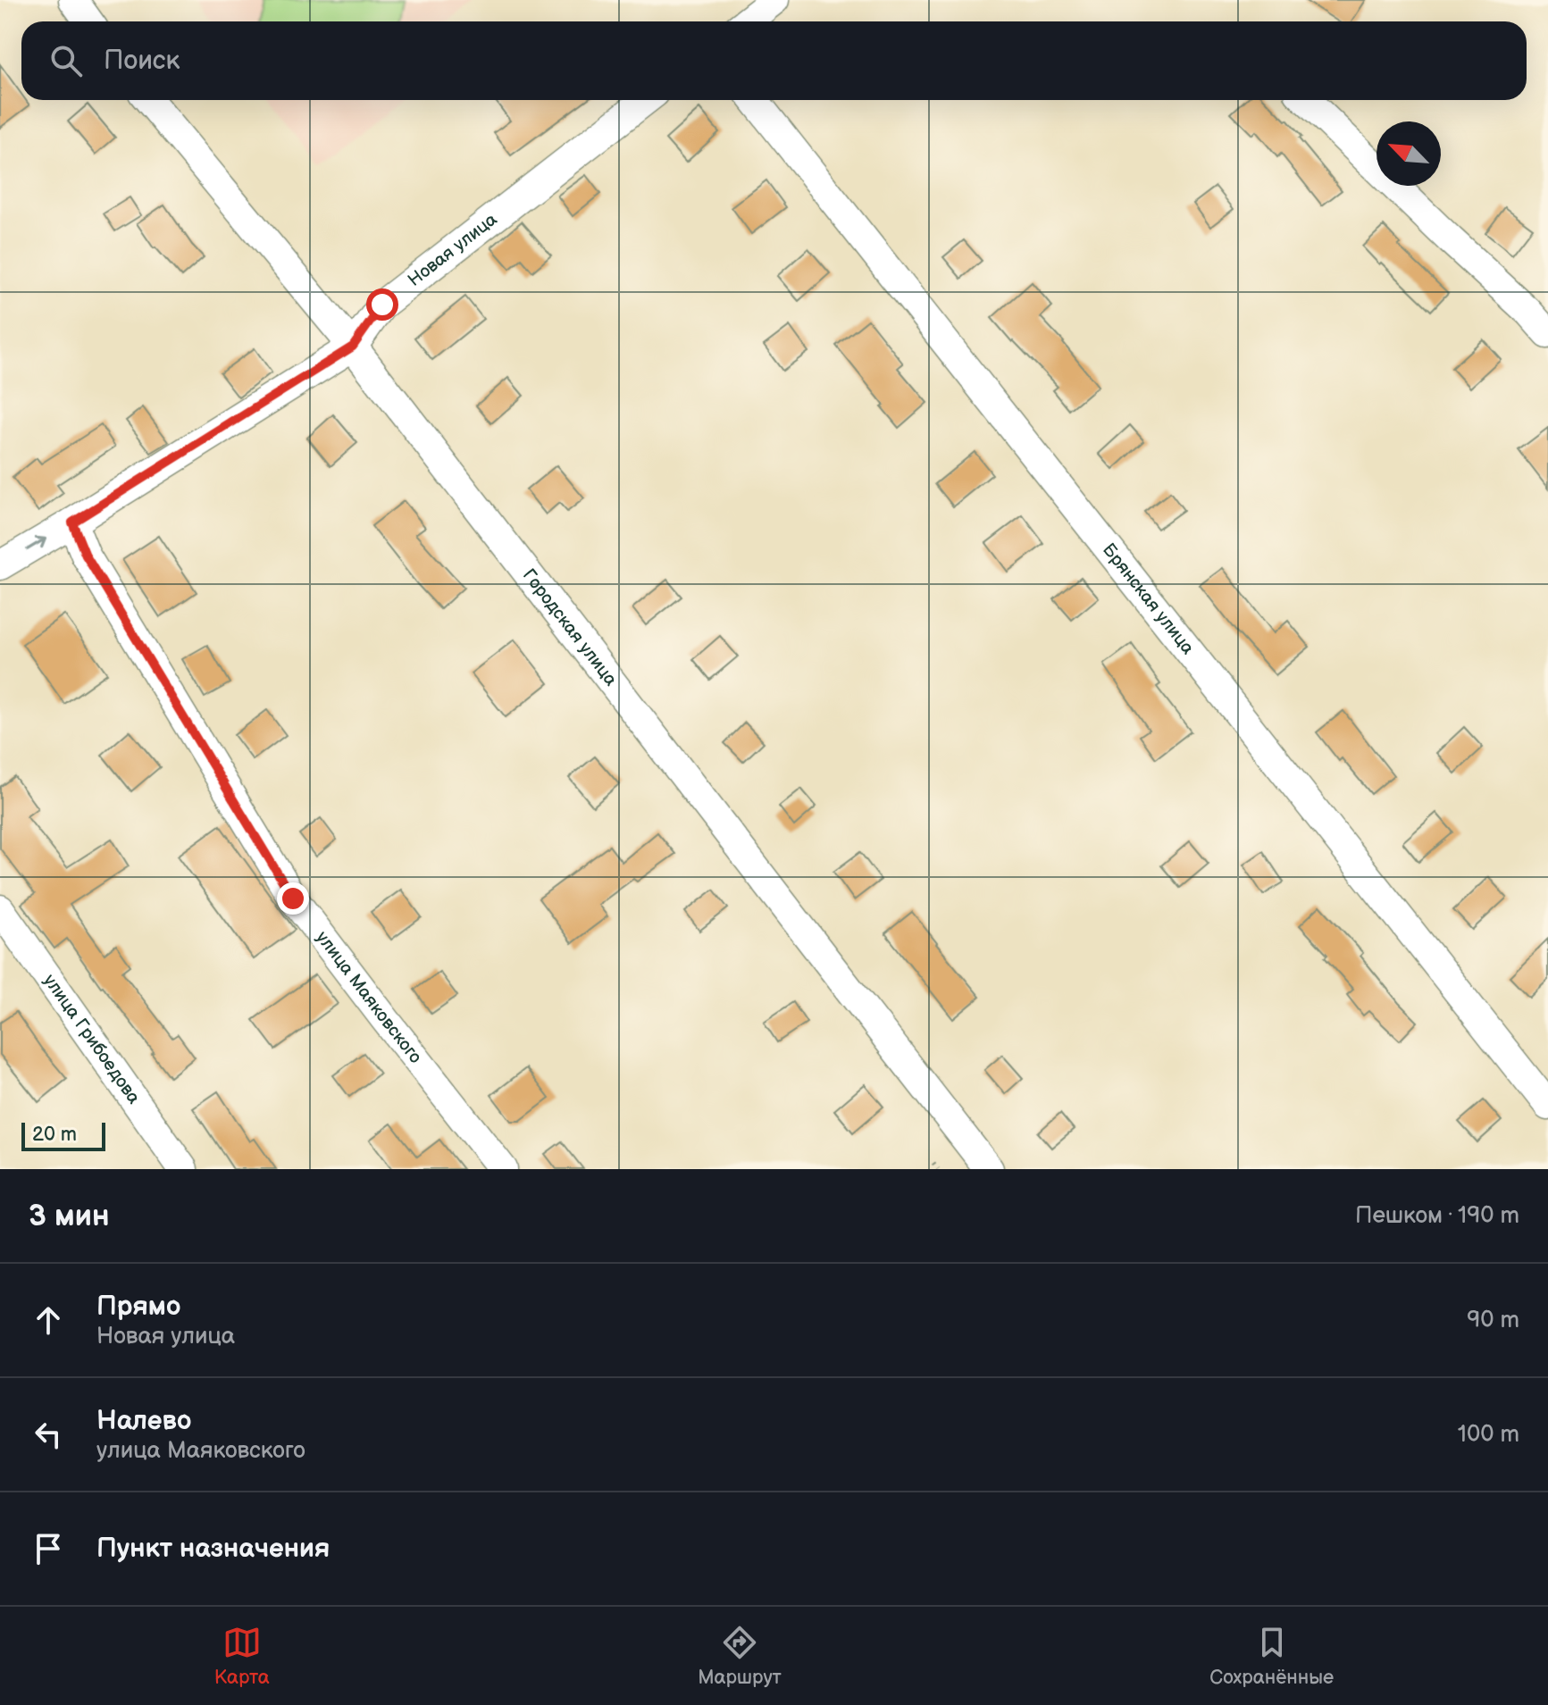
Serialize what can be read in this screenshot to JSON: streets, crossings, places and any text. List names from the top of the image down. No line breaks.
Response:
{"streets":{"street":["Новая улица","Брянская улица","Городская улица","улица Маяковского","улица Грибоедова"]},"crossings":[["Новая улица","Городская улица"],["Новая улица","улица Маяковского"]],"scale_bar":"20 m","north":"top left","page":{"search":"Поиск","scale":"20 m","heading":["3 мин","Пешком · 190 m"],"list":[["Прямо","Новая улица","90 m"],["Налево","улица Маяковского","100 m"],"Пункт назначения"],"nav":["Карта","Маршрут","Сохранённые"]}}
